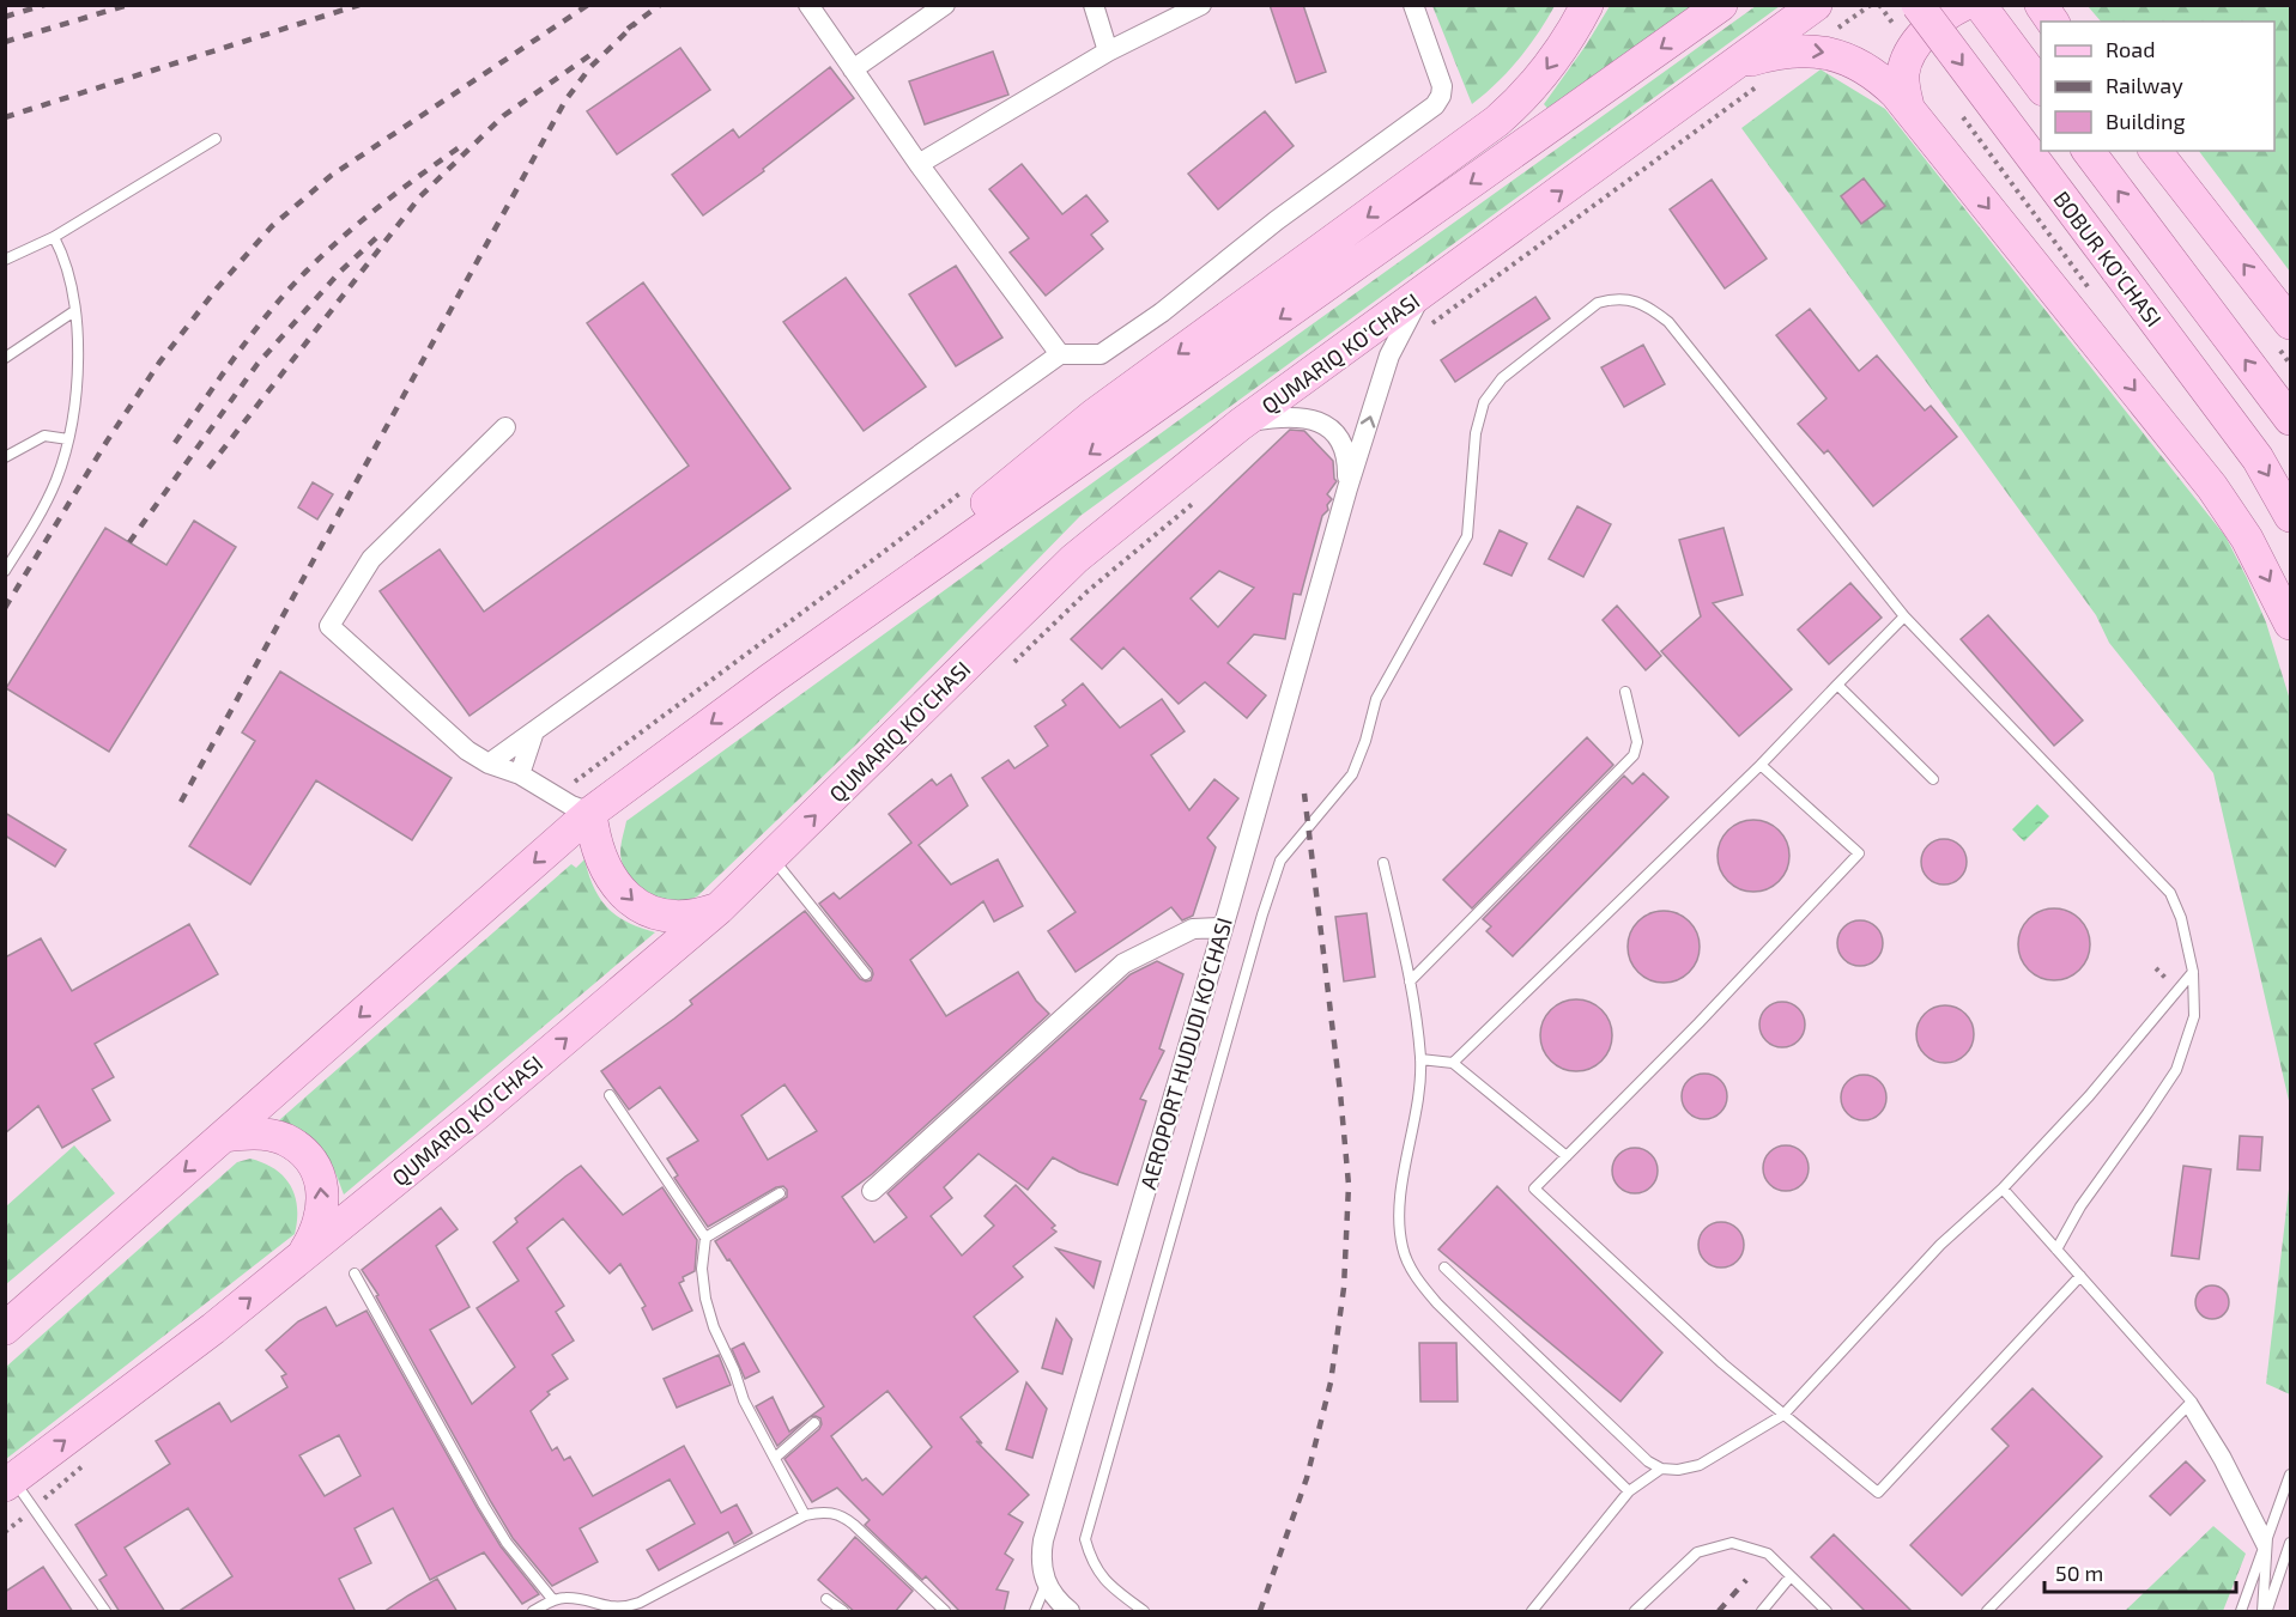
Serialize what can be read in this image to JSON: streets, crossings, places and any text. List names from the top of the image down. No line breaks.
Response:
{"streets":{"main road":["BOBUR KO'CHASI","QUMARIQ KO'CHASI"],"street":["AEROPORT HUDUDI KO'CHASI"]},"crossings":[["QUMARIQ KO'CHASI","AEROPORT HUDUDI KO'CHASI"]],"legend":["Road","Railway","Building"],"scale_bar":"50 m"}
